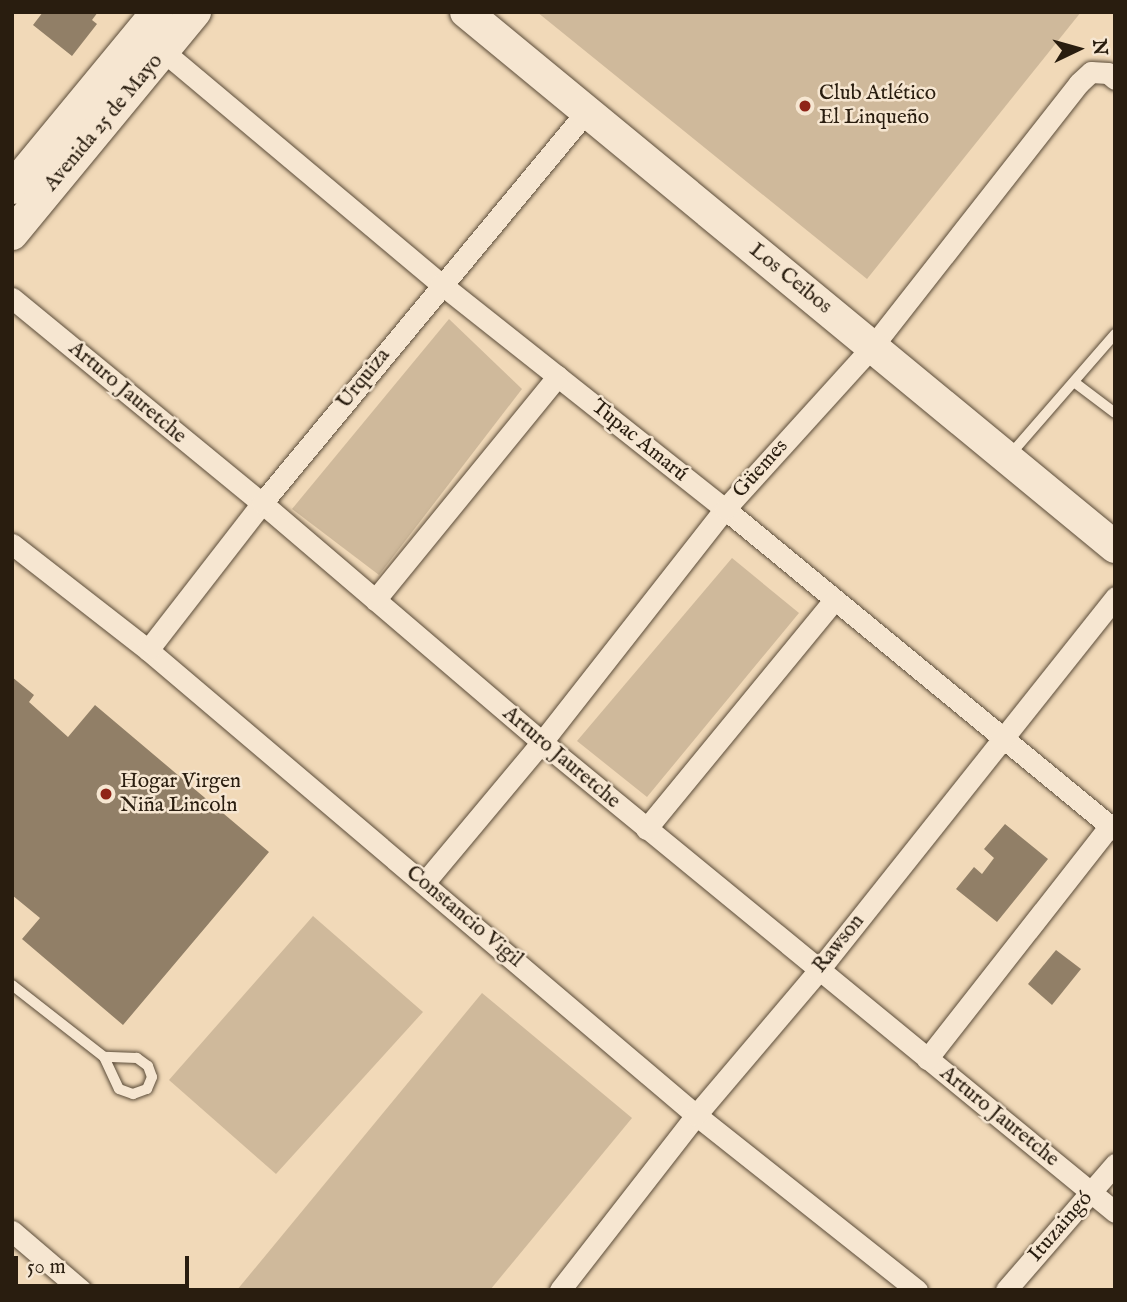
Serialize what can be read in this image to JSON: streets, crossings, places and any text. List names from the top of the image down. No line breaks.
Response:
{"streets":{"street":["Avenida 25 de Mayo","Los Ceibos","Urquiza","Arturo Jauretche","Tupac Amarú","Güemes","Constancio Vigil","Rawson","Ituzaingó"]},"crossings":[["Avenida 25 de Mayo","Tupac Amarú"],["Los Ceibos","Urquiza"],["Los Ceibos","Güemes"],["Urquiza","Arturo Jauretche"],["Urquiza","Tupac Amarú"],["Urquiza","Constancio Vigil"],["Arturo Jauretche","Güemes"],["Arturo Jauretche","Rawson"],["Arturo Jauretche","Ituzaingó"],["Tupac Amarú","Güemes"],["Tupac Amarú","Rawson"],["Güemes","Constancio Vigil"],["Constancio Vigil","Rawson"]],"places":["Club Atlético El Linqueño","Hogar Virgen Niña Lincoln"],"scale_bar":"50 m","north":"right"}
